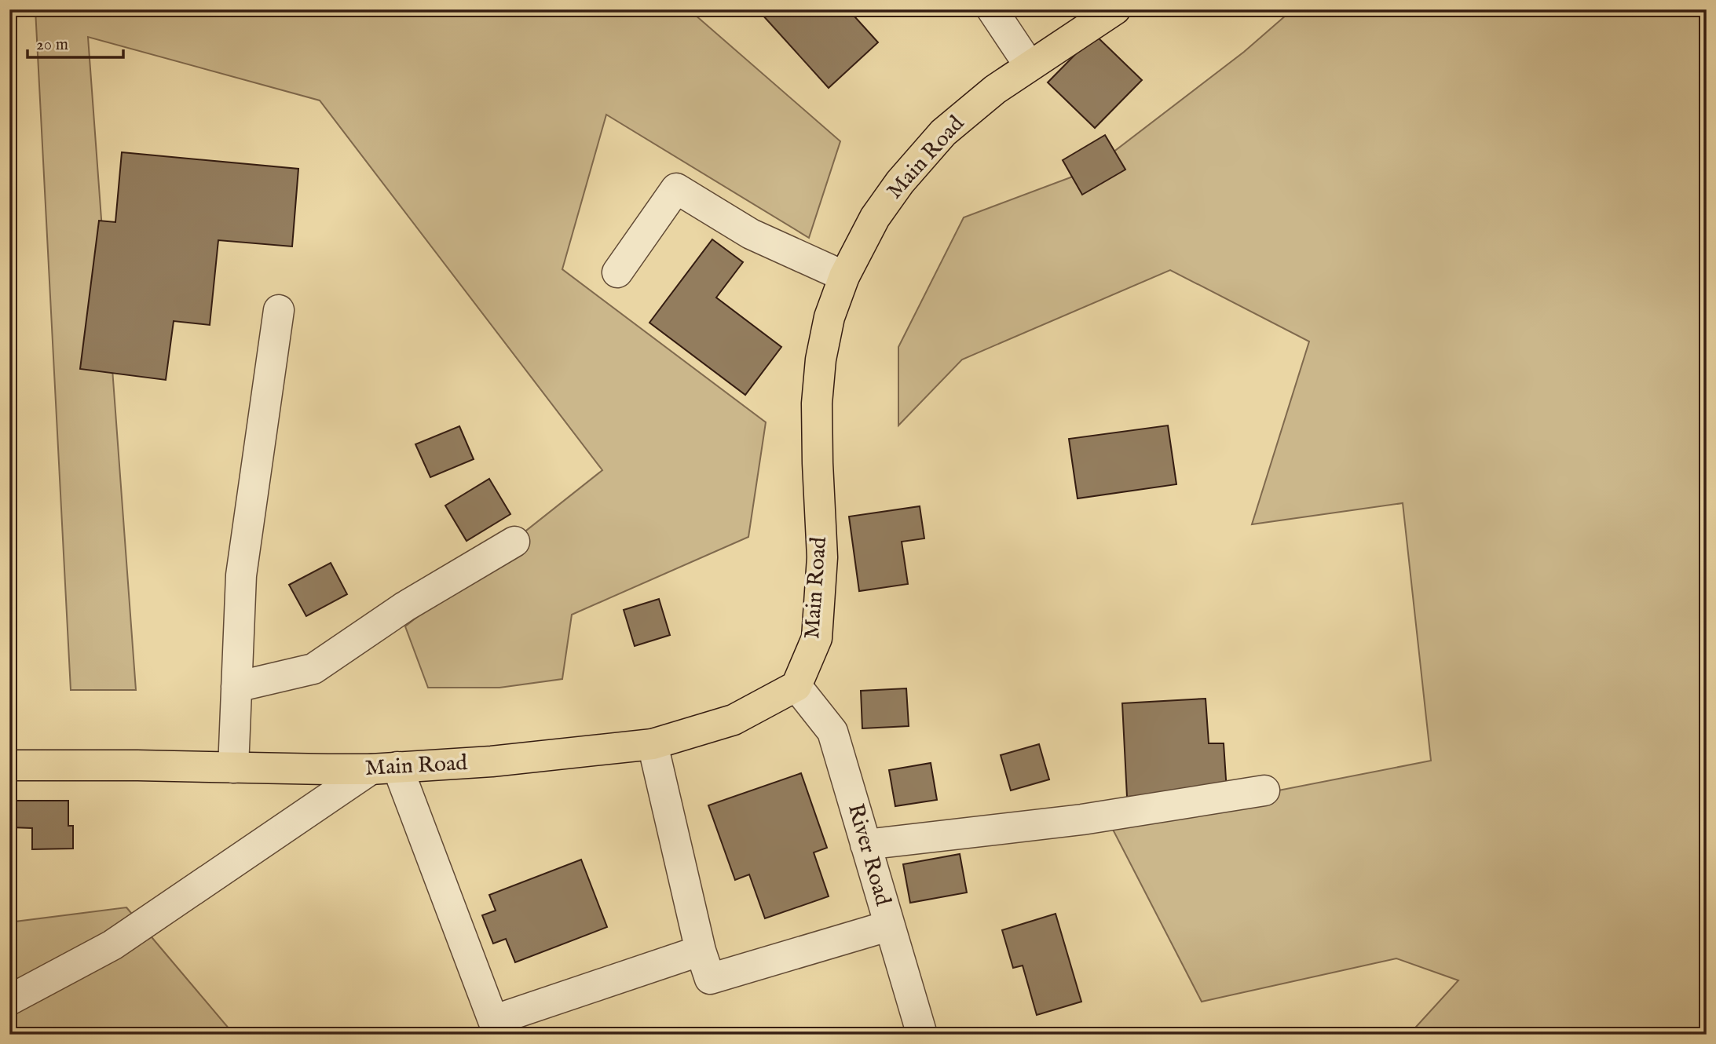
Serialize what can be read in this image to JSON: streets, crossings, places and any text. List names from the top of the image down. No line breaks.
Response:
{"streets":{"main road":["Main Road"],"street":["River Road"]},"crossings":[["Main Road","River Road"]],"scale_bar":"20 m"}
